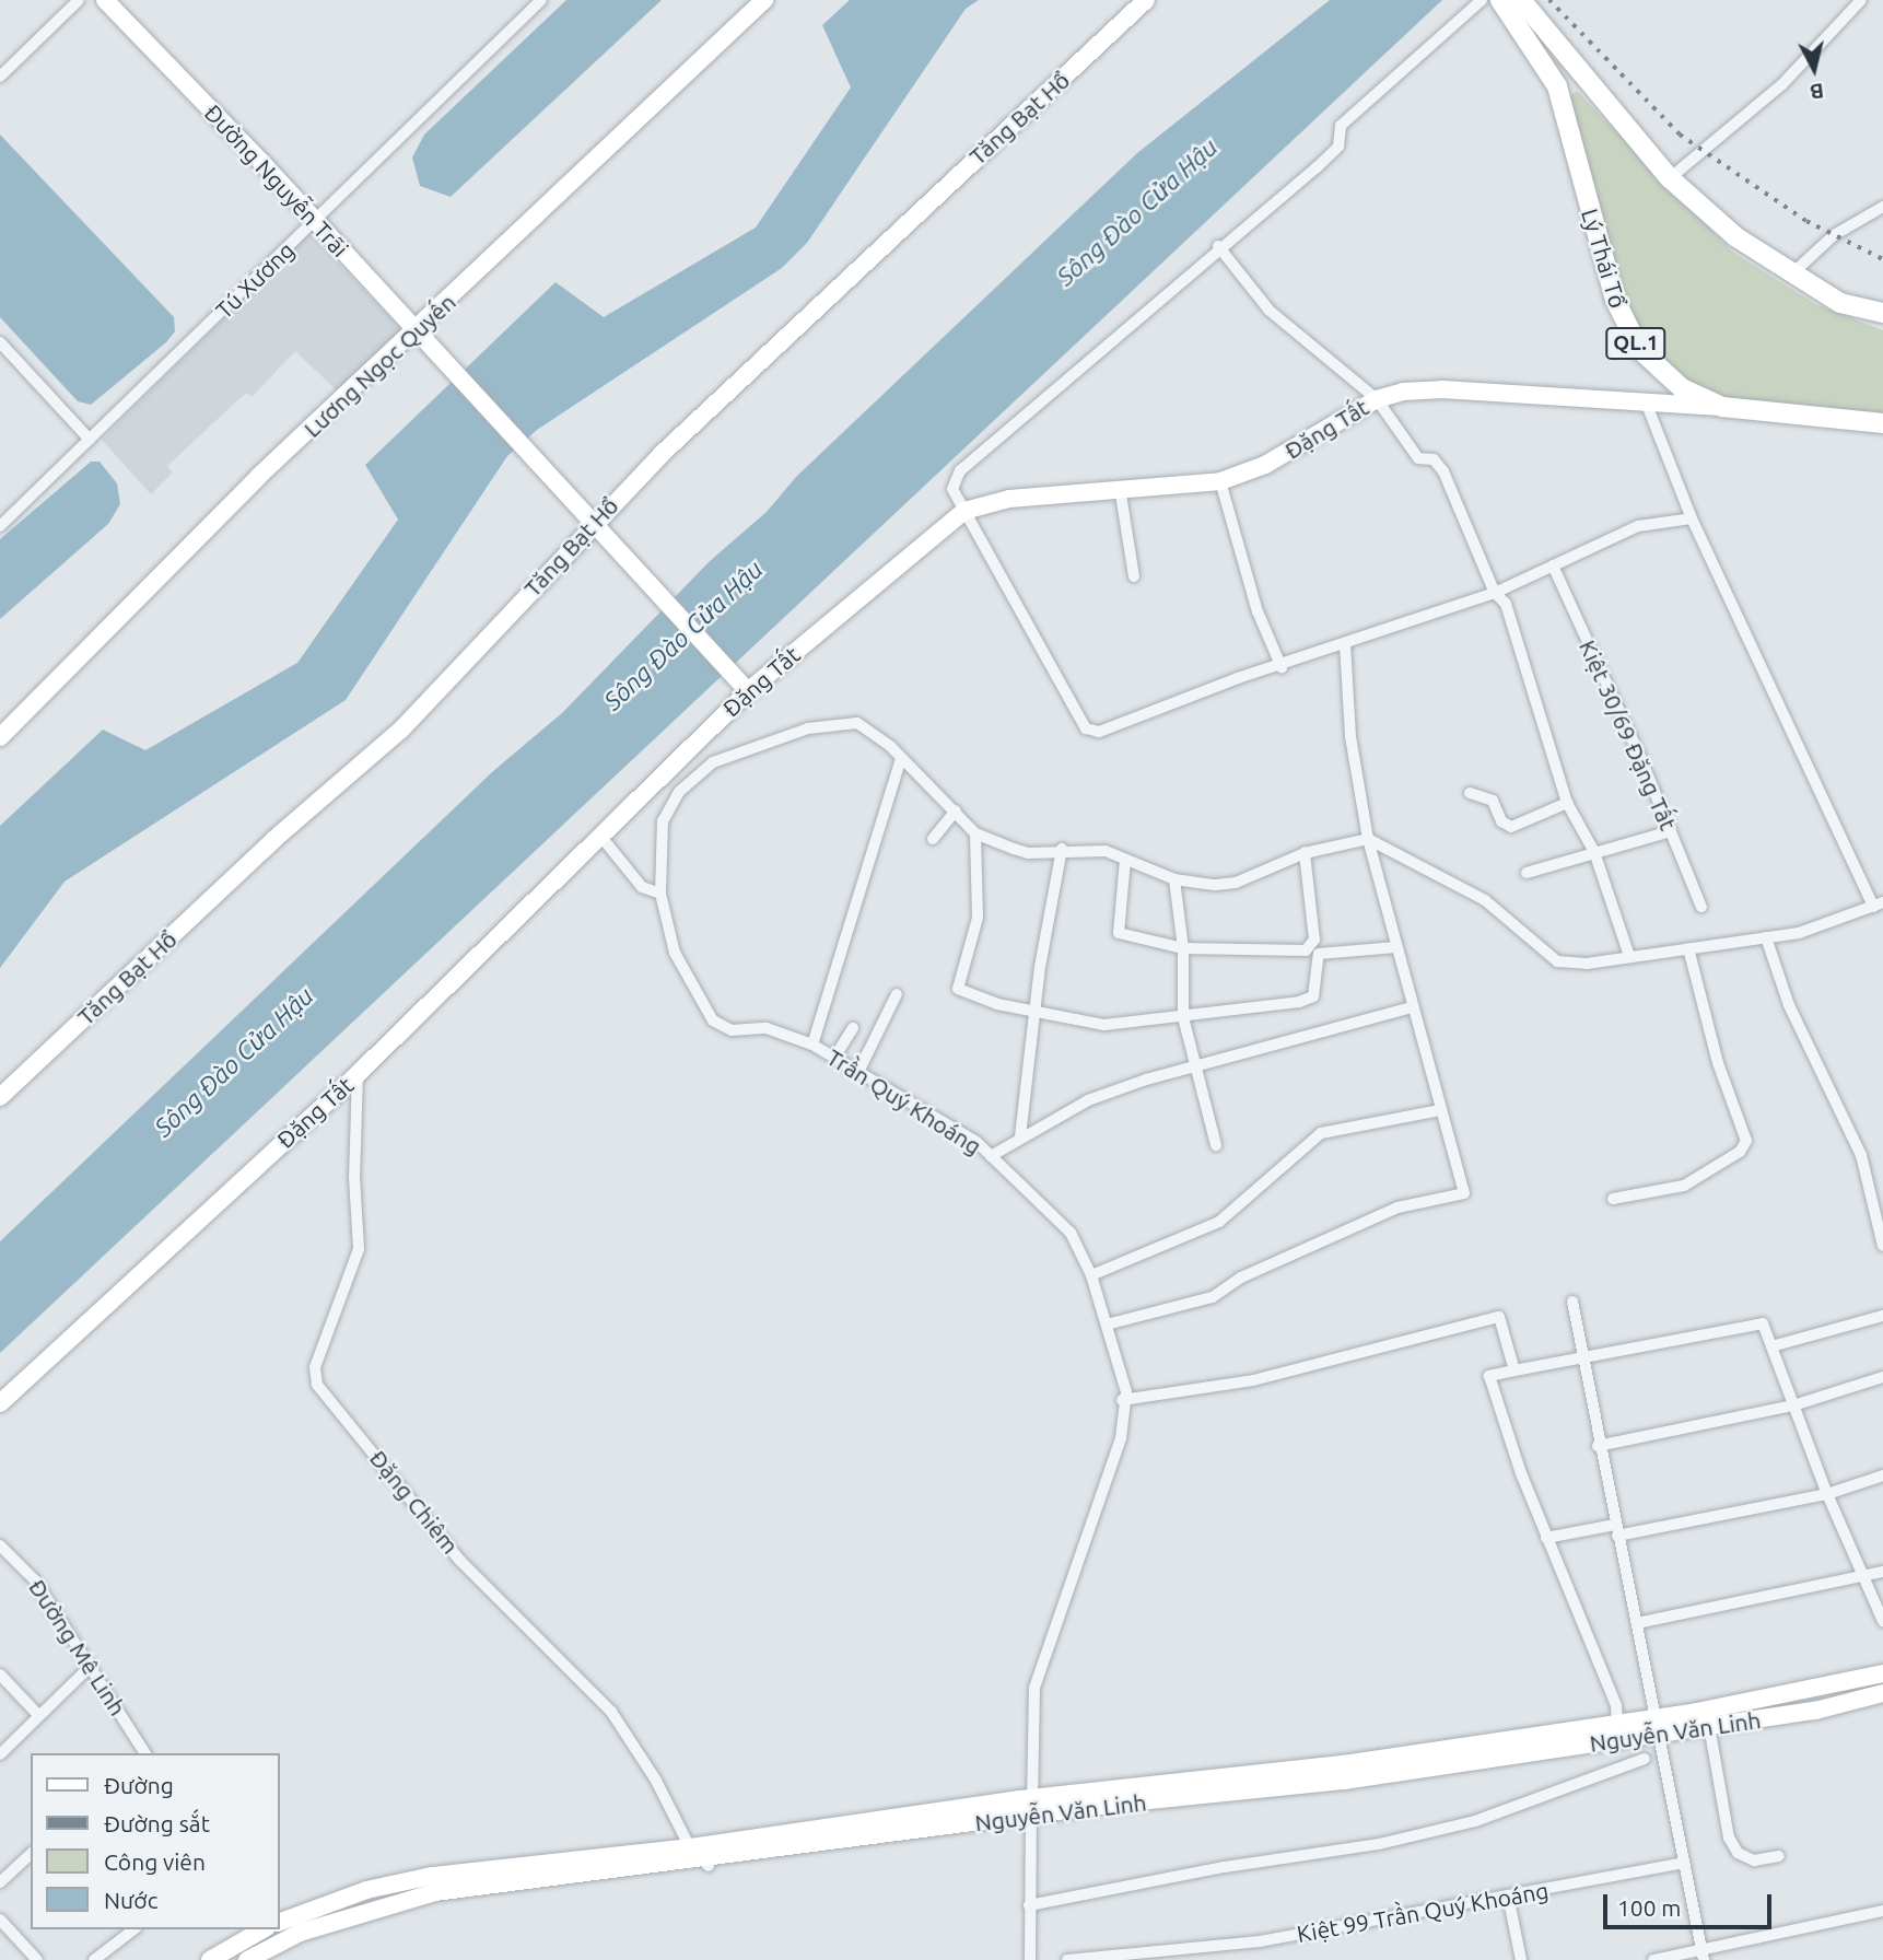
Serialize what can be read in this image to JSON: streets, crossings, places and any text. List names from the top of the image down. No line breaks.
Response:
{"streets":{"main road":["Tăng Bạt Hổ","Đường Nguyễn Trãi","Lý Thái Tổ","QL.1","Lương Ngọc Quyến","Đặng Tất","Nguyễn Văn Linh"],"street":["Tú Xương","Kiệt 30/69 Đặng Tất","Trần Quý Khoáng","Đặng Chiêm","Đường Mê Linh","Kiệt 99 Trần Quý Khoáng"]},"crossings":[["Tăng Bạt Hổ","Đường Nguyễn Trãi"],["Đường Nguyễn Trãi","Tú Xương"],["Đường Nguyễn Trãi","Lương Ngọc Quyến"],["Đường Nguyễn Trãi","Đặng Tất"],["Lý Thái Tổ","QL.1"],["Lý Thái Tổ","Đặng Tất"],["Đặng Tất","Đặng Chiêm"],["Trần Quý Khoáng","Nguyễn Văn Linh"],["Đặng Chiêm","Nguyễn Văn Linh"]],"water":["Sông Đào Cửa Hậu"],"legend":["Đường","Đường sắt","Công viên","Nước"],"scale_bar":"100 m","north":"bottom"}
